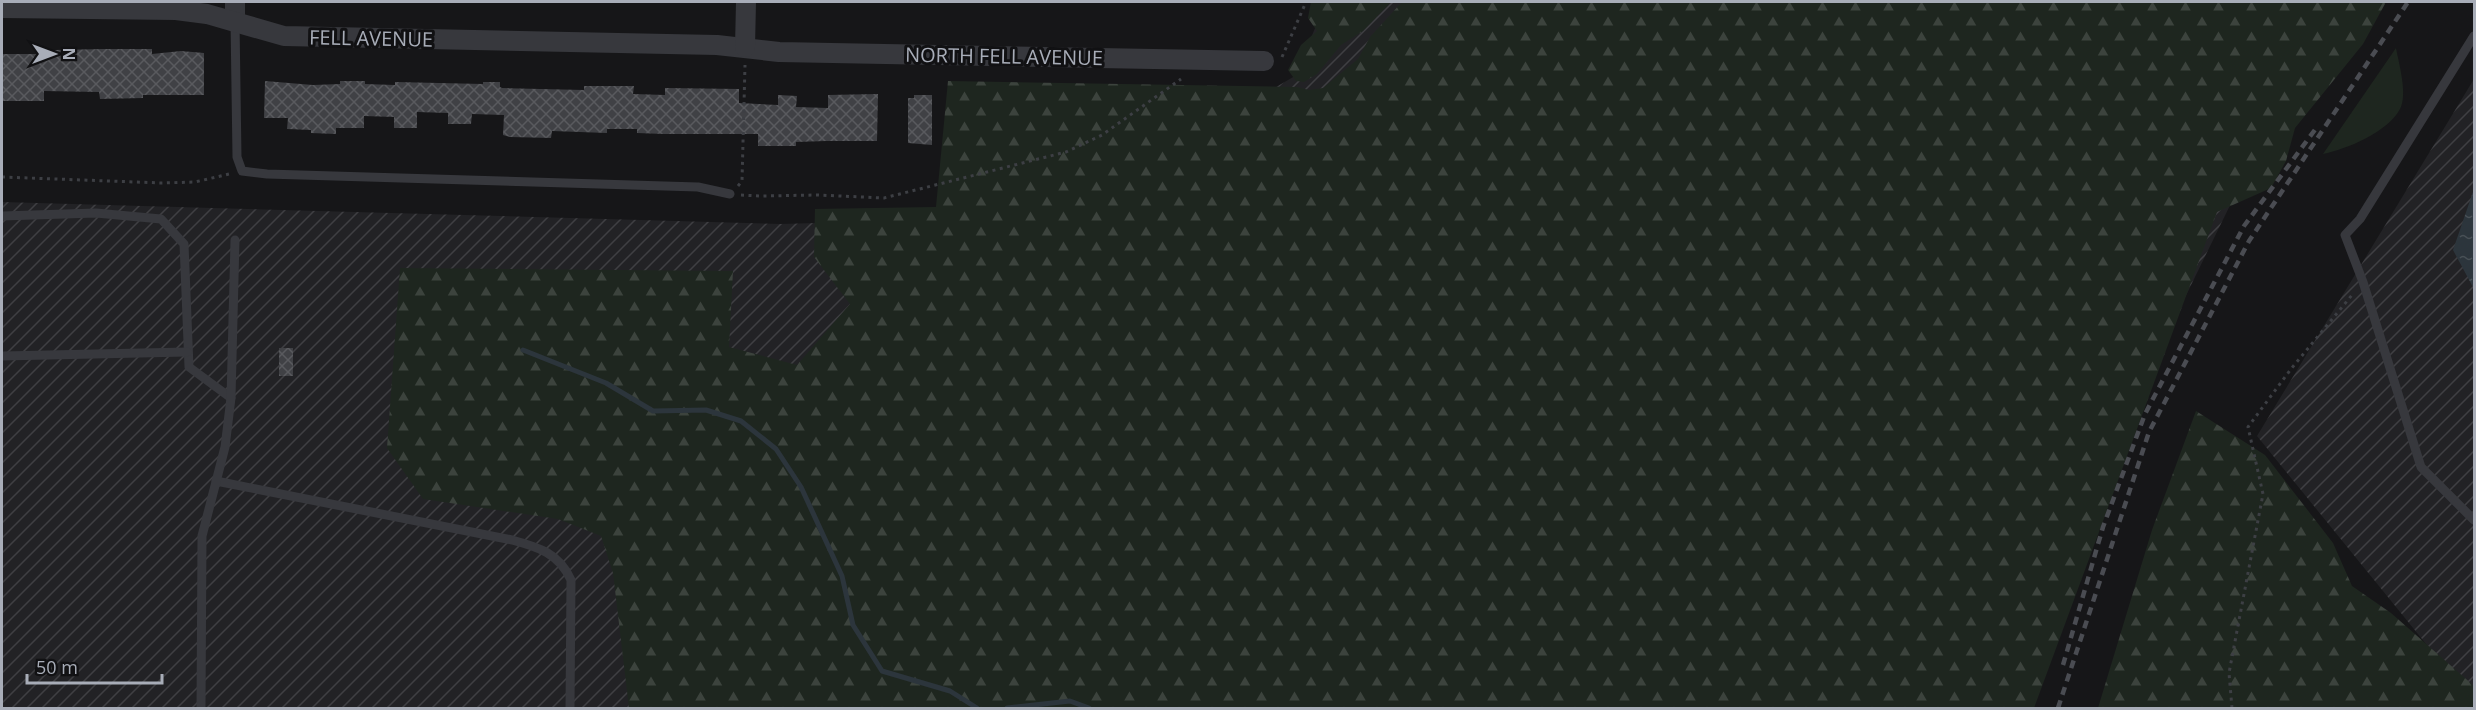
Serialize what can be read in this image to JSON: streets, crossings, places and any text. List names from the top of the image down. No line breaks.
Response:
{"streets":{"street":["FELL AVENUE","NORTH FELL AVENUE"]},"crossings":[["FELL AVENUE","NORTH FELL AVENUE"]],"scale_bar":"50 m","north":"right"}
